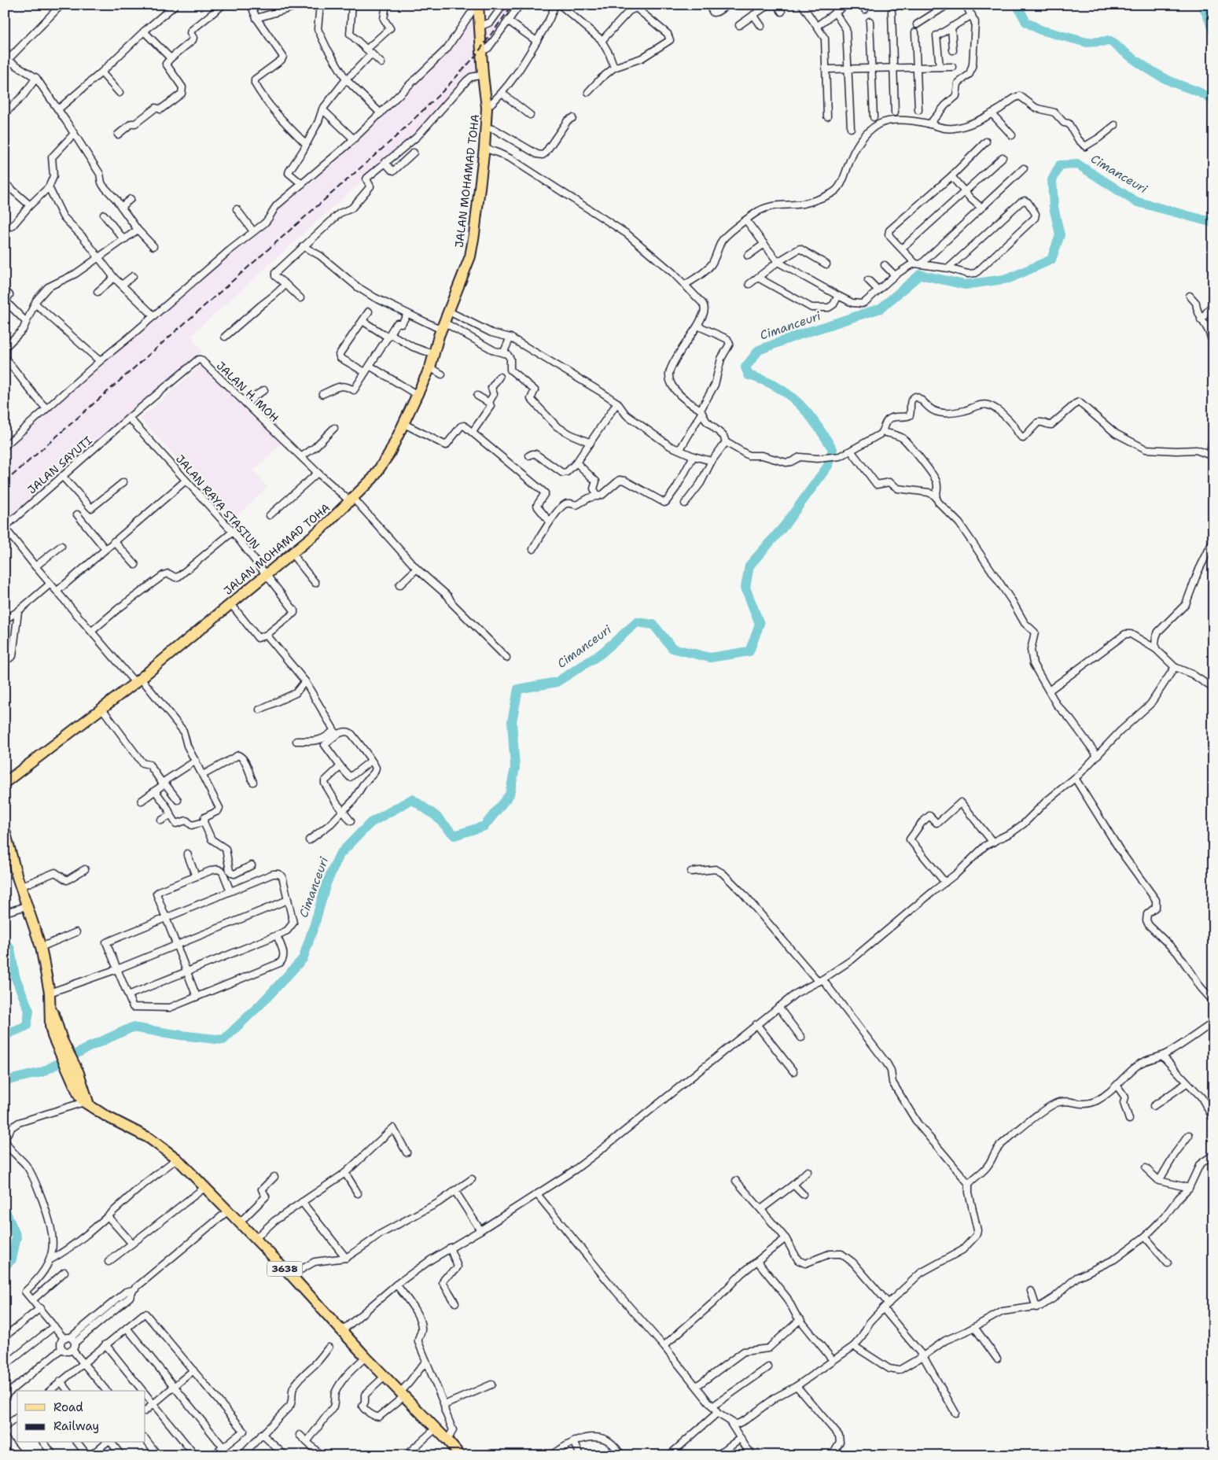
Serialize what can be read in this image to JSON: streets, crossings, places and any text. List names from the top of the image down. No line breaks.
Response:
{"streets":{"main road":["JALAN MOHAMAD TOHA","3638"],"street":["JALAN H. MOH","JALAN SAYUTI","JALAN RAYA STASIUN"]},"crossings":[["JALAN MOHAMAD TOHA","JALAN H. MOH"],["JALAN MOHAMAD TOHA","JALAN RAYA STASIUN"],["JALAN H. MOH","JALAN SAYUTI"],["JALAN H. MOH","JALAN RAYA STASIUN"],["JALAN SAYUTI","JALAN RAYA STASIUN"]],"water":["Cimanceuri"],"legend":["Road","Railway"]}
